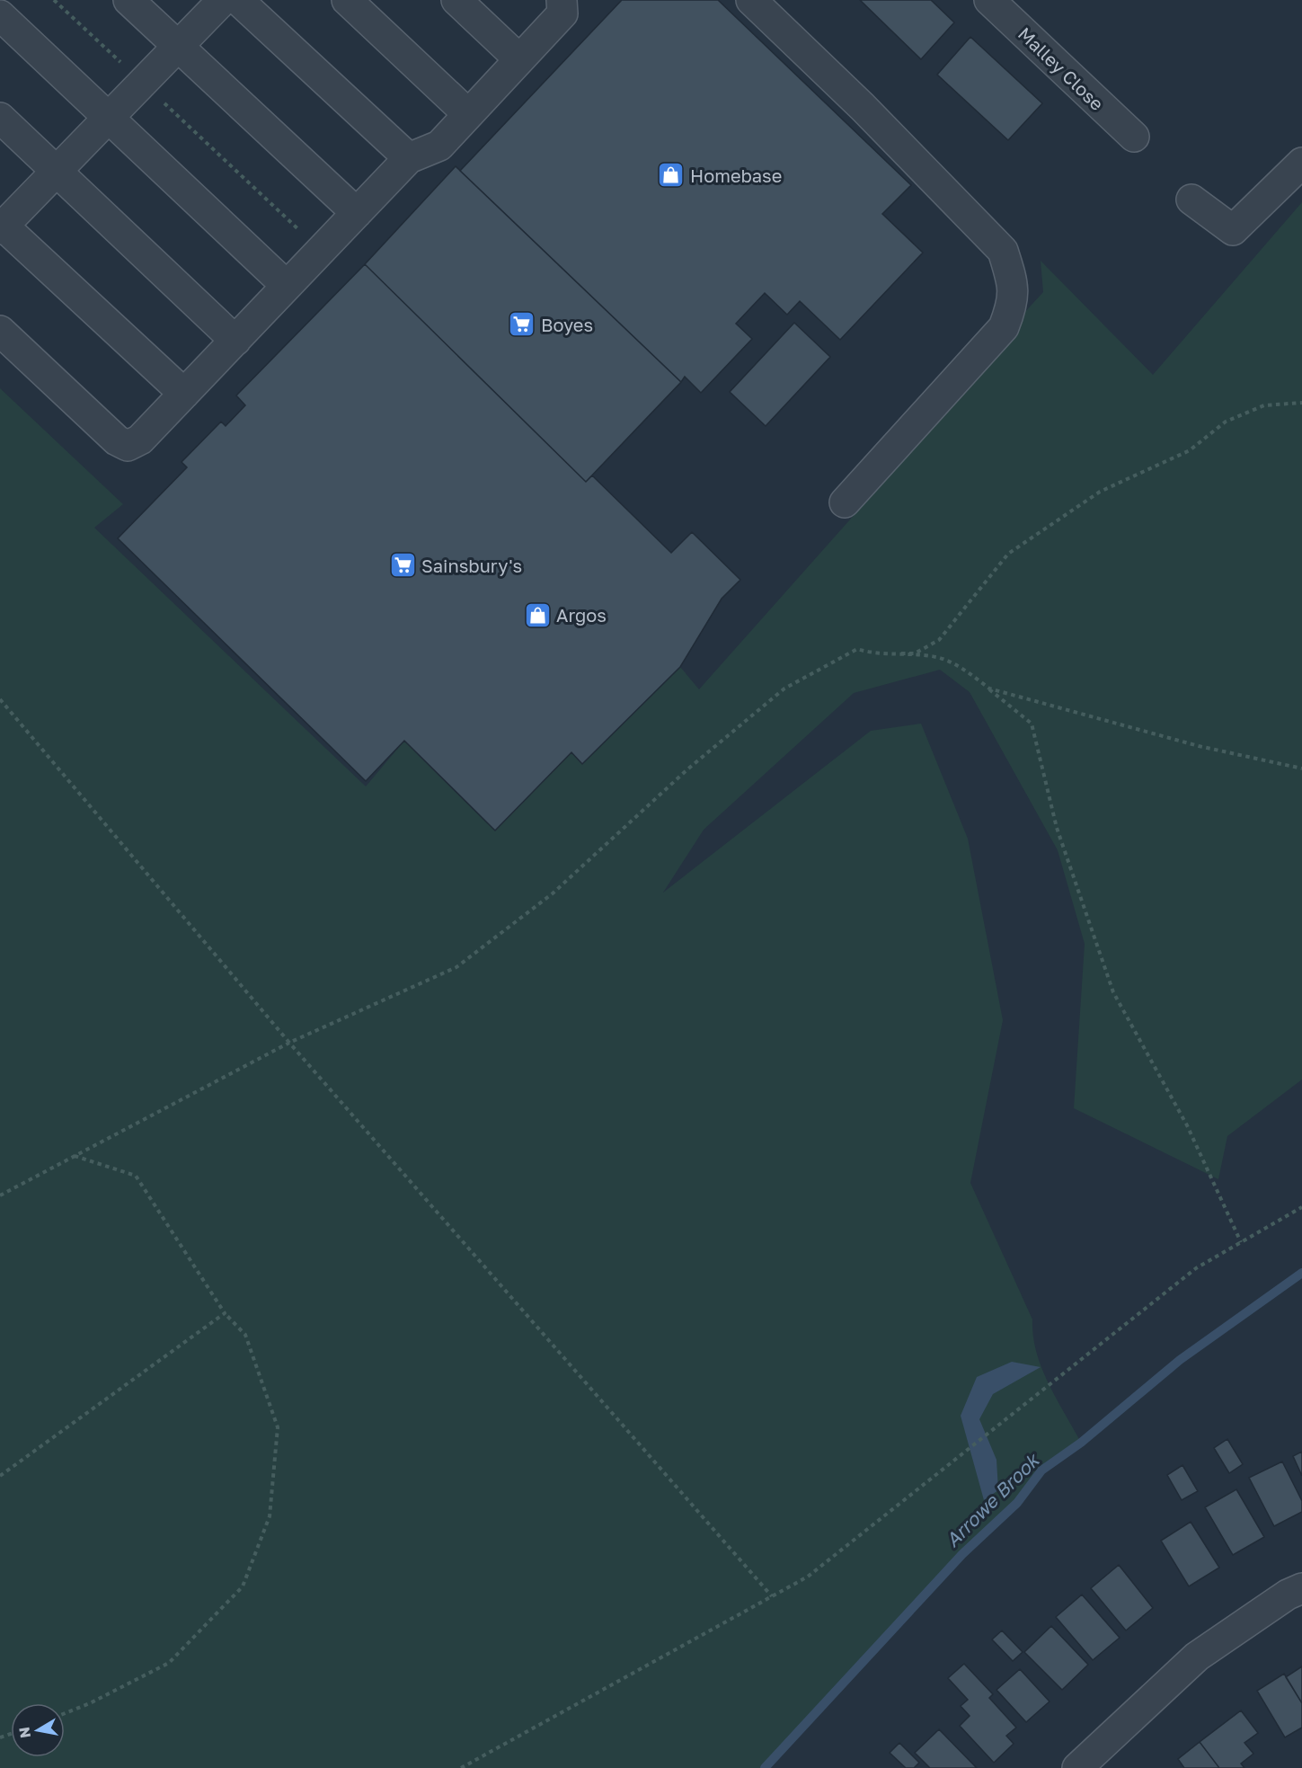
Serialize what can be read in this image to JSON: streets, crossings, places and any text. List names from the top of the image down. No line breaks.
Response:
{"streets":{"street":["Malley Close"]},"water":["Arrowe Brook"],"places":{"shop":["Homebase","Argos"],"supermarket":["Boyes","Sainsbury's"]},"north":"left"}
